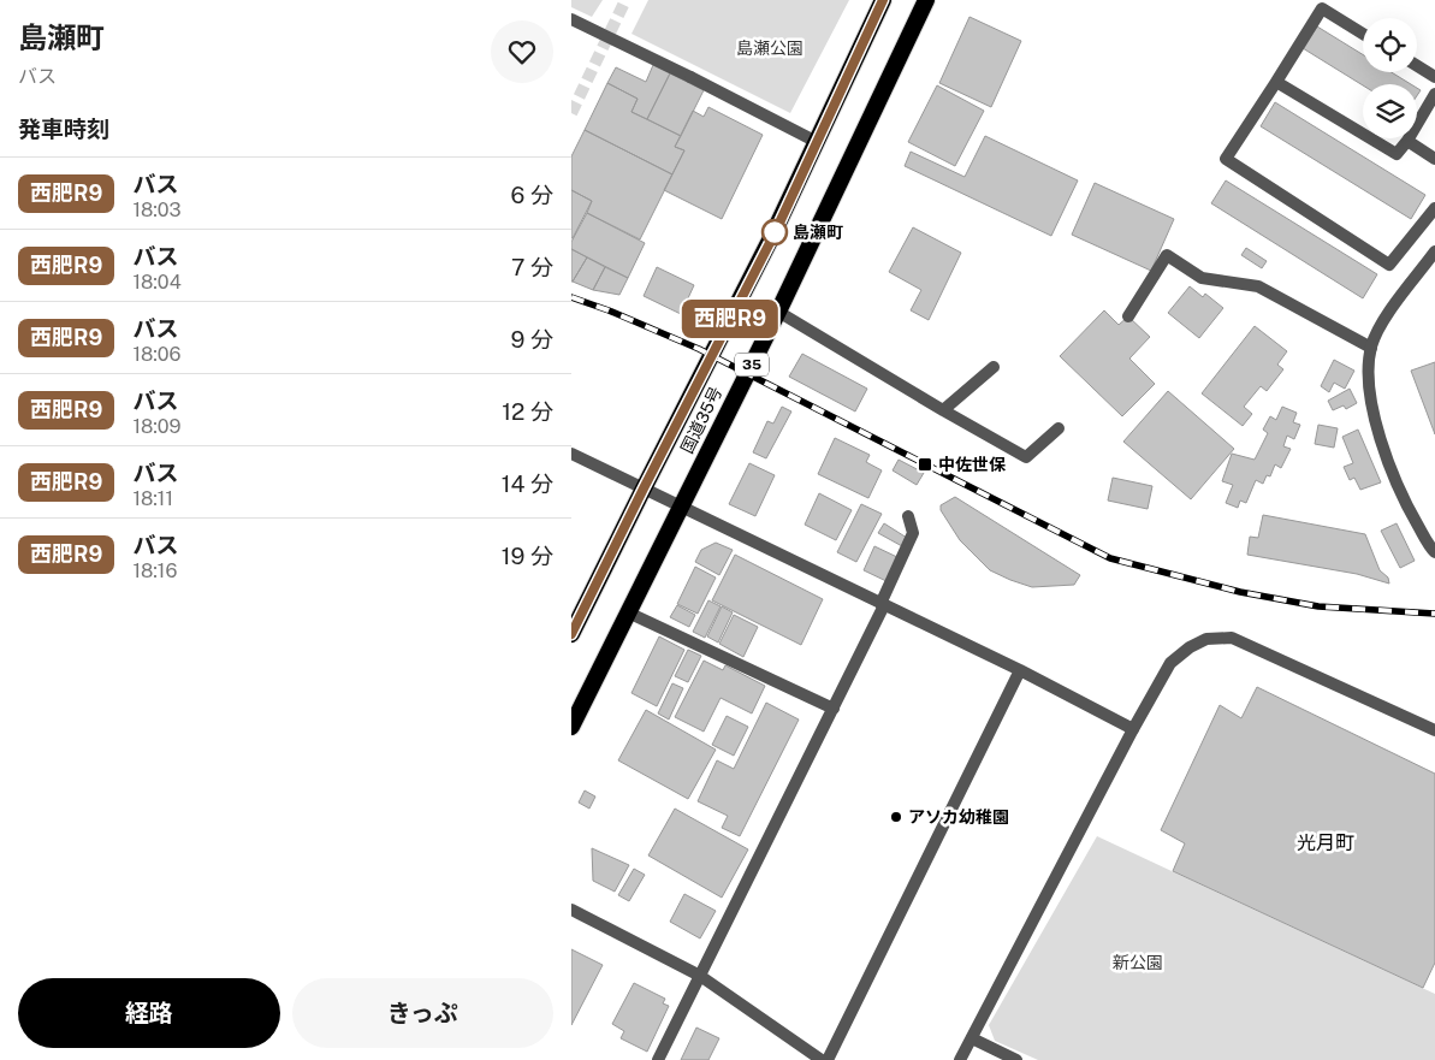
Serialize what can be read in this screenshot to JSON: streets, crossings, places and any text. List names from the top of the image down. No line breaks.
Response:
{"streets":{"highway":["35","国道35号"]},"districts":["光月町"],"parks":["島瀬公園","新公園"],"places":{"other":["島瀬町","アソカ幼稚園"],"transit":["中佐世保"]},"lines":["bus line 西肥R9"],"page":{"heading":[["島瀬町","バス"],"発車時刻"],"on_map":"西肥R9","list":[{"mark":"西肥R9","name":"バス","note":"18:03","value":"6 分"},{"mark":"西肥R9","name":"バス","note":"18:04","value":"7 分"},{"mark":"西肥R9","name":"バス","note":"18:06","value":"9 分"},{"mark":"西肥R9","name":"バス","note":"18:09","value":"12 分"},{"mark":"西肥R9","name":"バス","note":"18:11","value":"14 分"},{"mark":"西肥R9","name":"バス","note":"18:16","value":"19 分"}],"buttons":["経路","きっぷ"]}}
